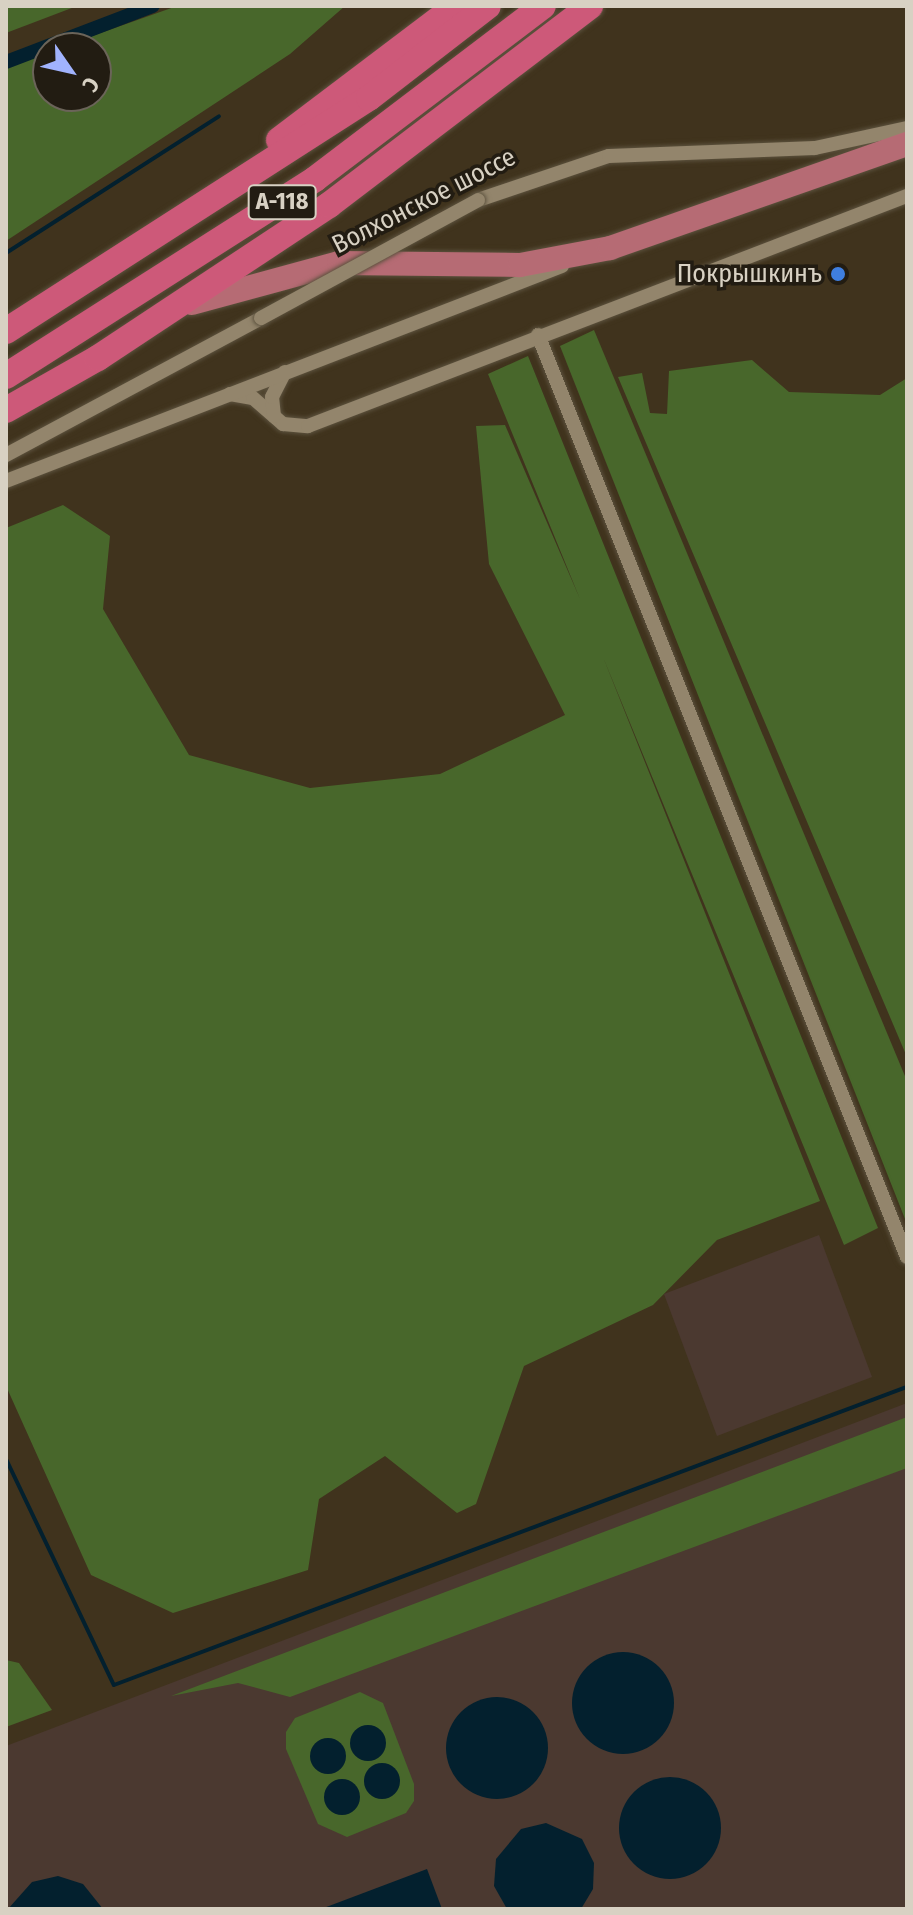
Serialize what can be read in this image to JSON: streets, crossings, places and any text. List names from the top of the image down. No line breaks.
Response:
{"streets":{"highway":["А-118"],"street":["Волхонское шоссе"]},"places":["Покрышкинъ"],"north":"bottom right"}
